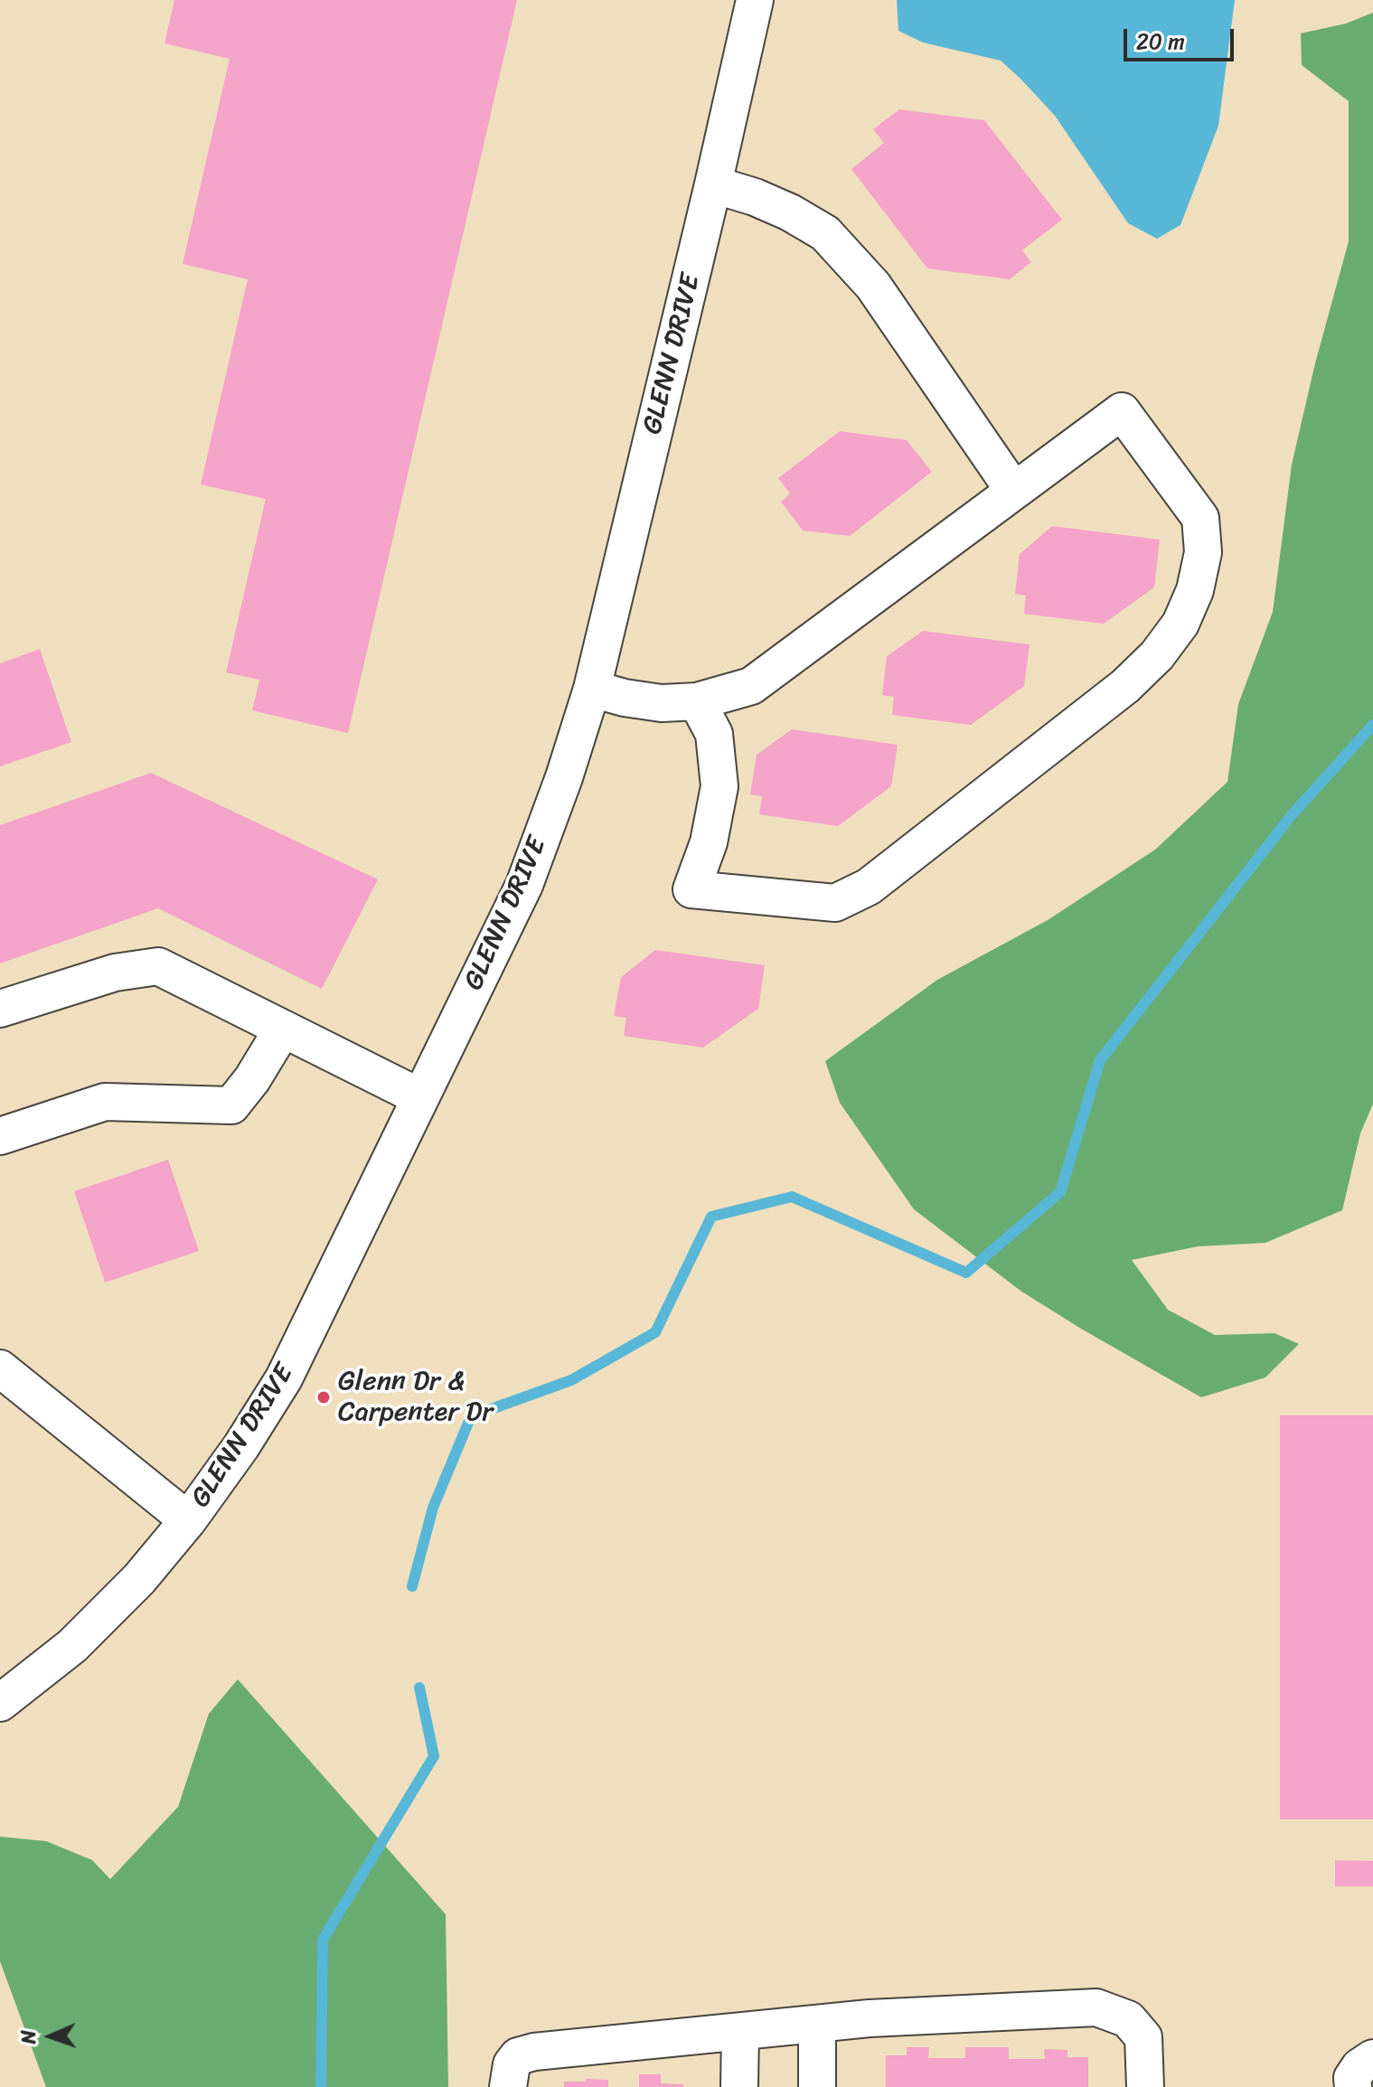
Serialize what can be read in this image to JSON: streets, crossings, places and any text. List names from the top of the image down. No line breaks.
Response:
{"streets":{"street":["GLENN DRIVE"]},"places":["Glenn Dr & Carpenter Dr"],"scale_bar":"20 m","north":"left"}
